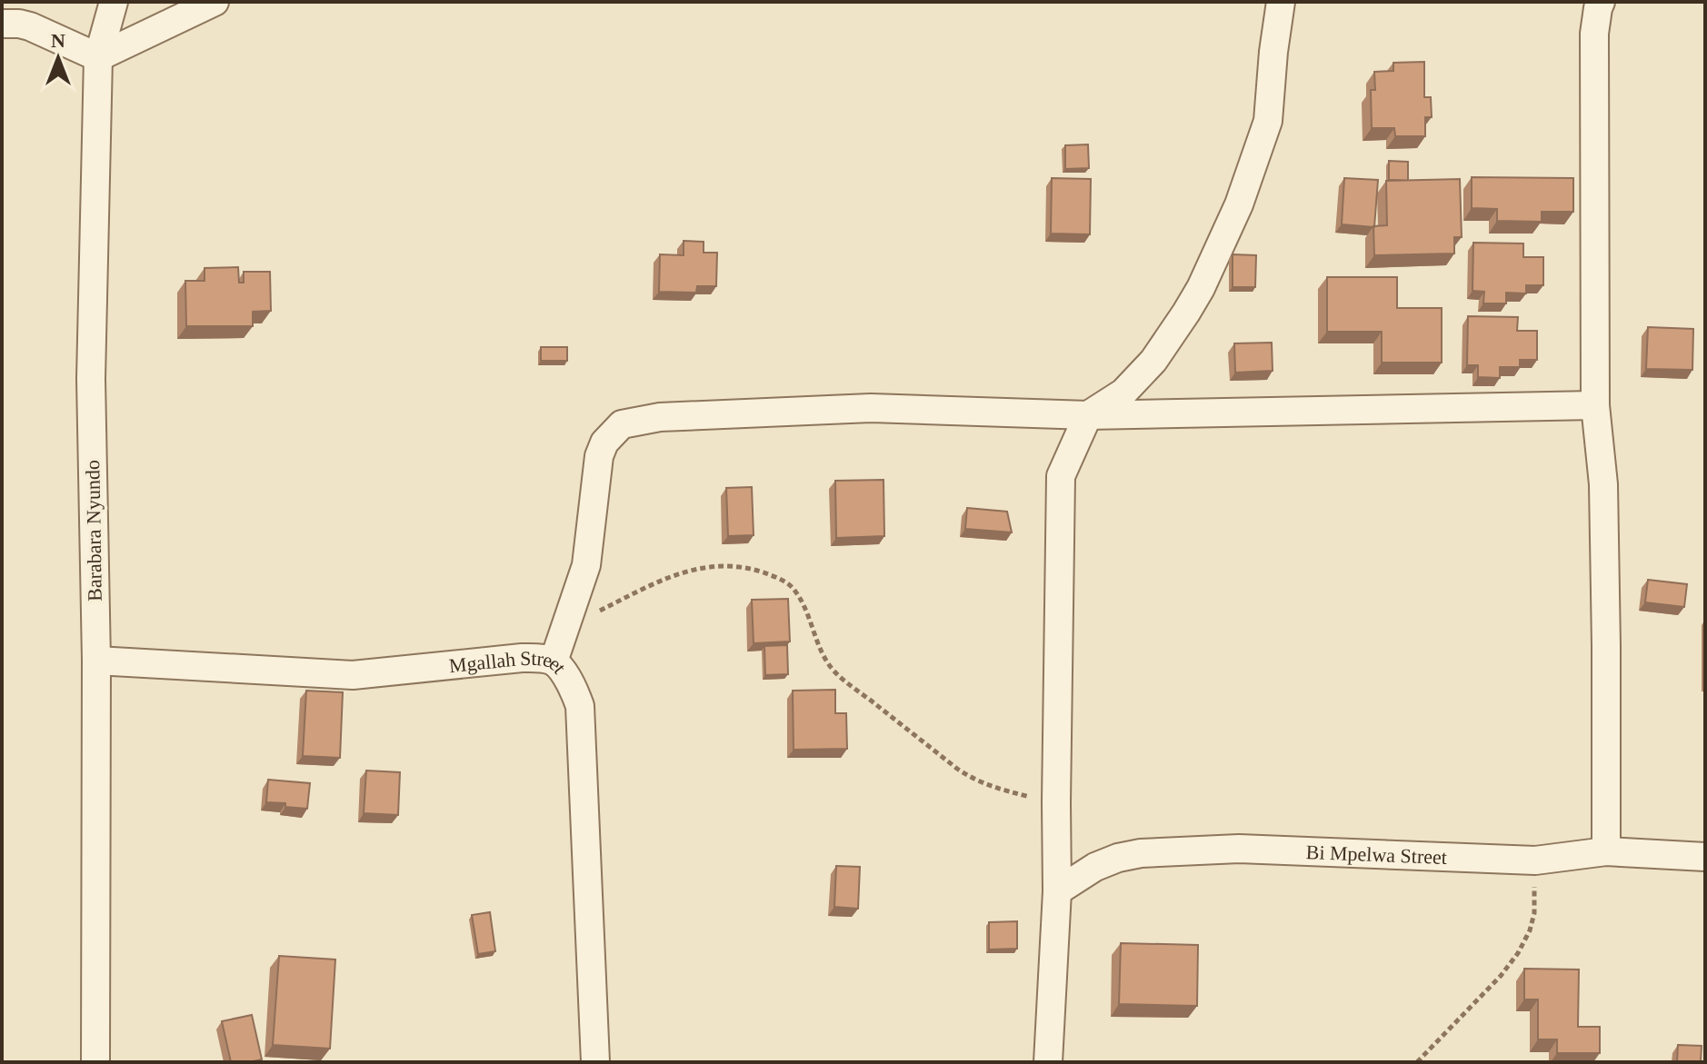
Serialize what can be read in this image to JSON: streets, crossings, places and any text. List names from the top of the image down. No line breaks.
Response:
{"streets":{"street":["Barabara Nyundo","Mgallah Street","Bi Mpelwa Street"]},"crossings":[["Barabara Nyundo","Mgallah Street"]],"north":"top"}
